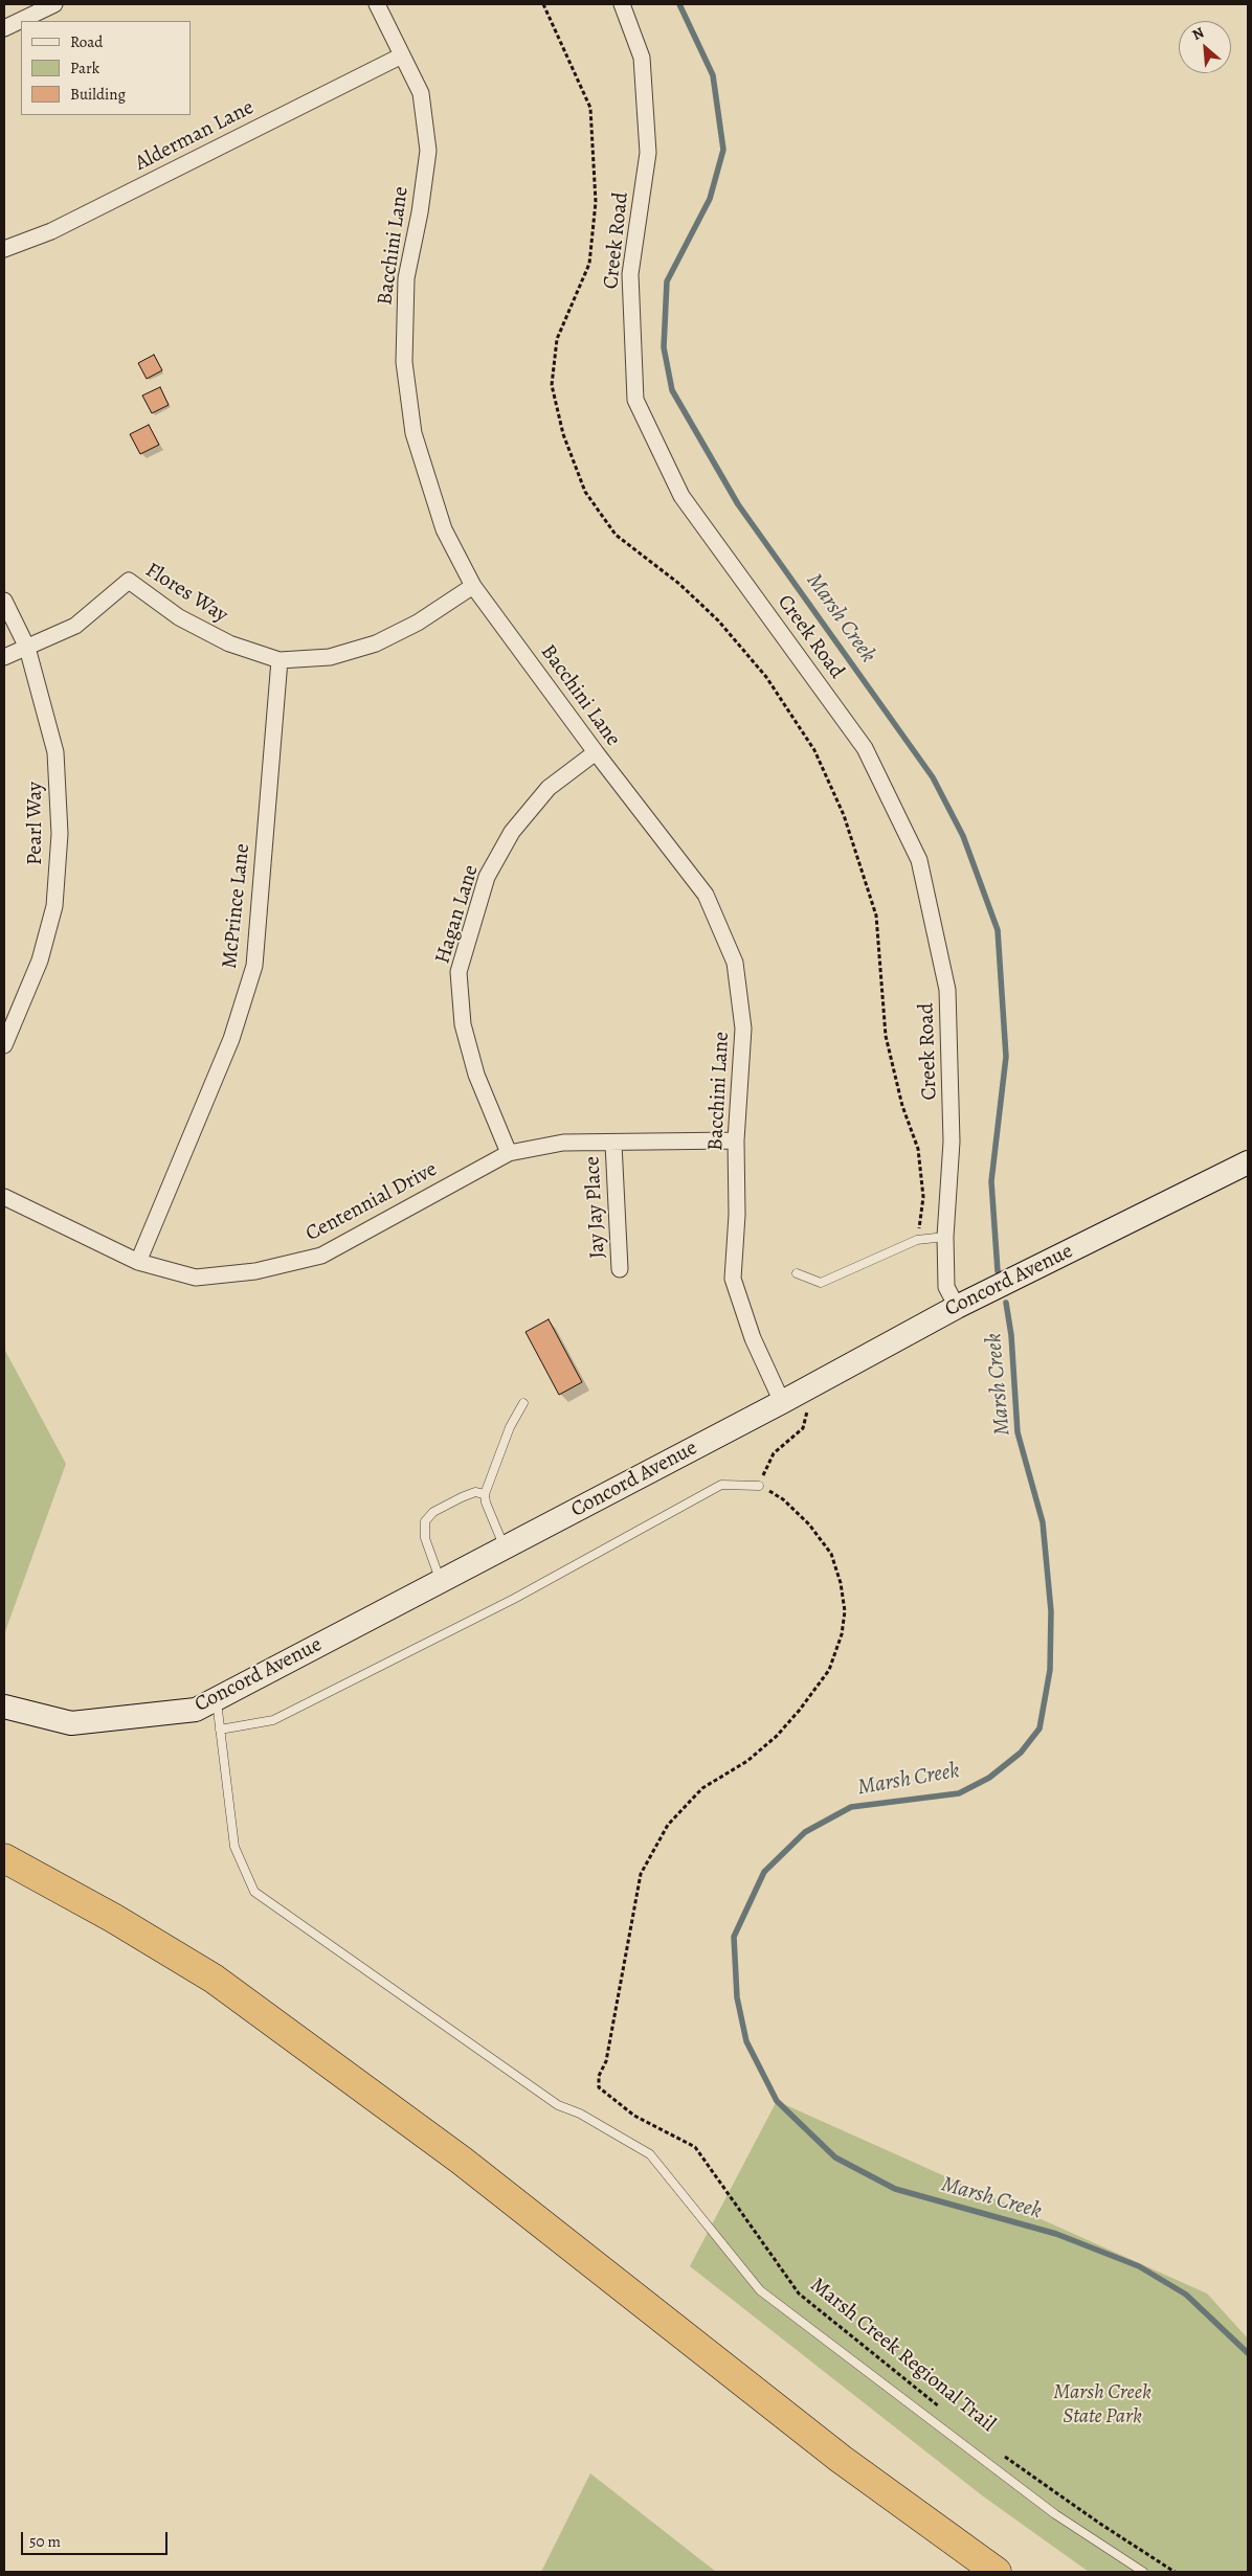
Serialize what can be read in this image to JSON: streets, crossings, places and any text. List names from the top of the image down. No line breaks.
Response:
{"streets":{"street":["Alderman Lane","Creek Road","Bacchini Lane","Flores Way","Pearl Way","McPrince Lane","Hagan Lane","Centennial Drive","Jay Jay Place","Concord Avenue"],"path":["Marsh Creek Regional Trail"]},"crossings":[["Alderman Lane","Bacchini Lane"],["Creek Road","Concord Avenue"],["Bacchini Lane","Flores Way"],["Bacchini Lane","Hagan Lane"],["Bacchini Lane","Centennial Drive"],["Bacchini Lane","Concord Avenue"],["Flores Way","Pearl Way"],["Flores Way","McPrince Lane"],["McPrince Lane","Centennial Drive"],["Hagan Lane","Centennial Drive"],["Centennial Drive","Jay Jay Place"]],"water":["Marsh Creek"],"parks":["Marsh Creek State Park"],"legend":["Road","Park","Building"],"scale_bar":"50 m","north":"top left"}
